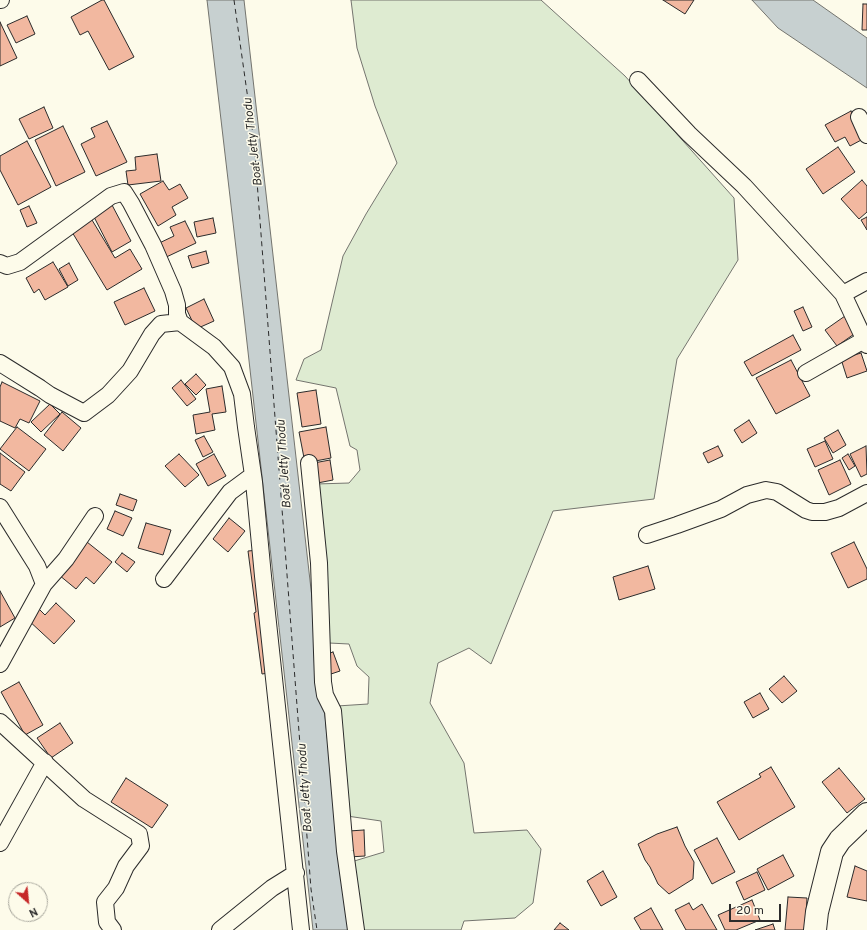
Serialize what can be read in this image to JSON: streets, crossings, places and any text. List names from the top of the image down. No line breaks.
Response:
{"water":["Boat Jetty Thodu"],"scale_bar":"20 m","north":"bottom right"}
